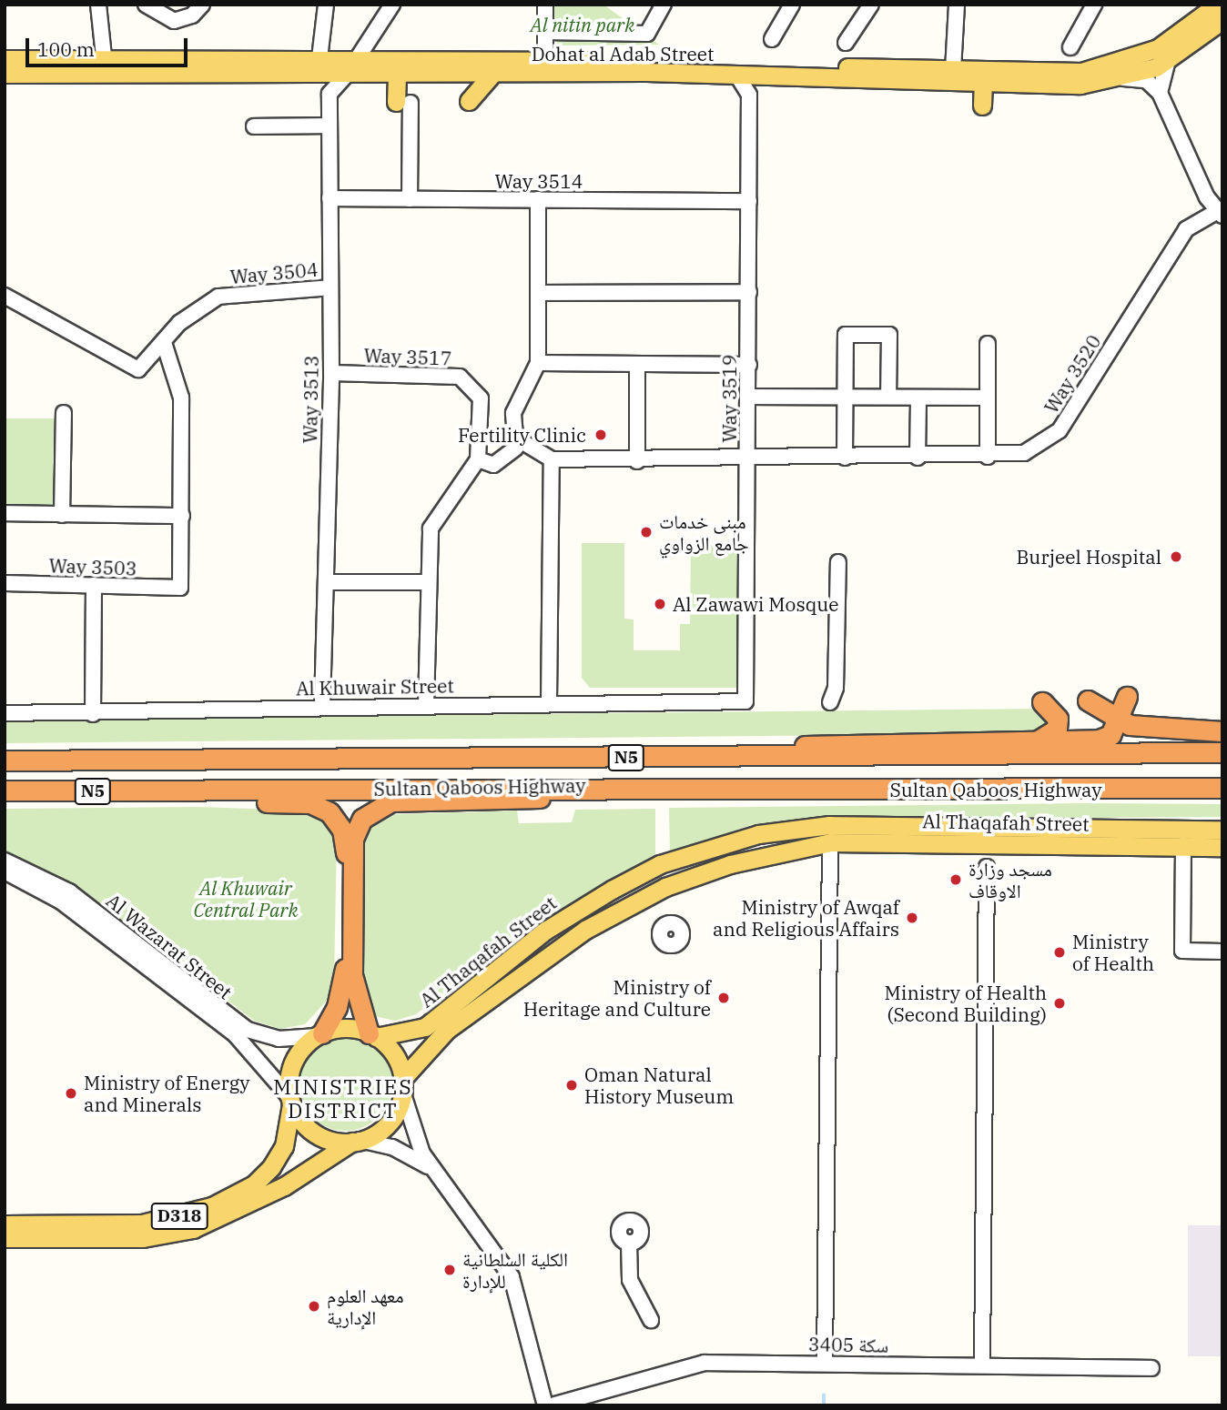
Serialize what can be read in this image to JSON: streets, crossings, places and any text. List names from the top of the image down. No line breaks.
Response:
{"streets":{"highway":["N5","Sultan Qaboos Highway"],"main road":["Dohat al Adab Street","Al Thaqafah Street","D318"],"street":["Way 3514","Way 3504","Way 3517","Way 3520","Way 3519","Way 3513","Way 3503","Al Khuwair Street","Al Wazarat Street","سكة 3405"]},"crossings":[["Way 3514","Way 3519"],["Way 3514","Way 3513"],["Way 3504","Way 3513"],["Way 3517","Way 3513"],["Way 3520","Way 3519"],["Way 3519","Al Khuwair Street"],["Way 3513","Al Khuwair Street"],["Al Thaqafah Street","Al Wazarat Street"],["Al Thaqafah Street","D318"],["Al Wazarat Street","D318"]],"districts":["MINISTRIES DISTRICT"],"parks":["Al nitin park","Al Khuwair Central Park"],"places":["Fertility Clinic","مبنى خدمات جامع الزواوي","Burjeel Hospital","Al Zawawi Mosque","مسجد وزارة الاوقاف","Ministry of Awqaf and Religious Affairs","Ministry of Health","Ministry of Heritage and Culture","Ministry of Health (Second Building)","Oman Natural History Museum","Ministry of Energy and Minerals","الكلية السلطانية للإدارة","معهد العلوم الإدارية"],"scale_bar":"100 m"}
